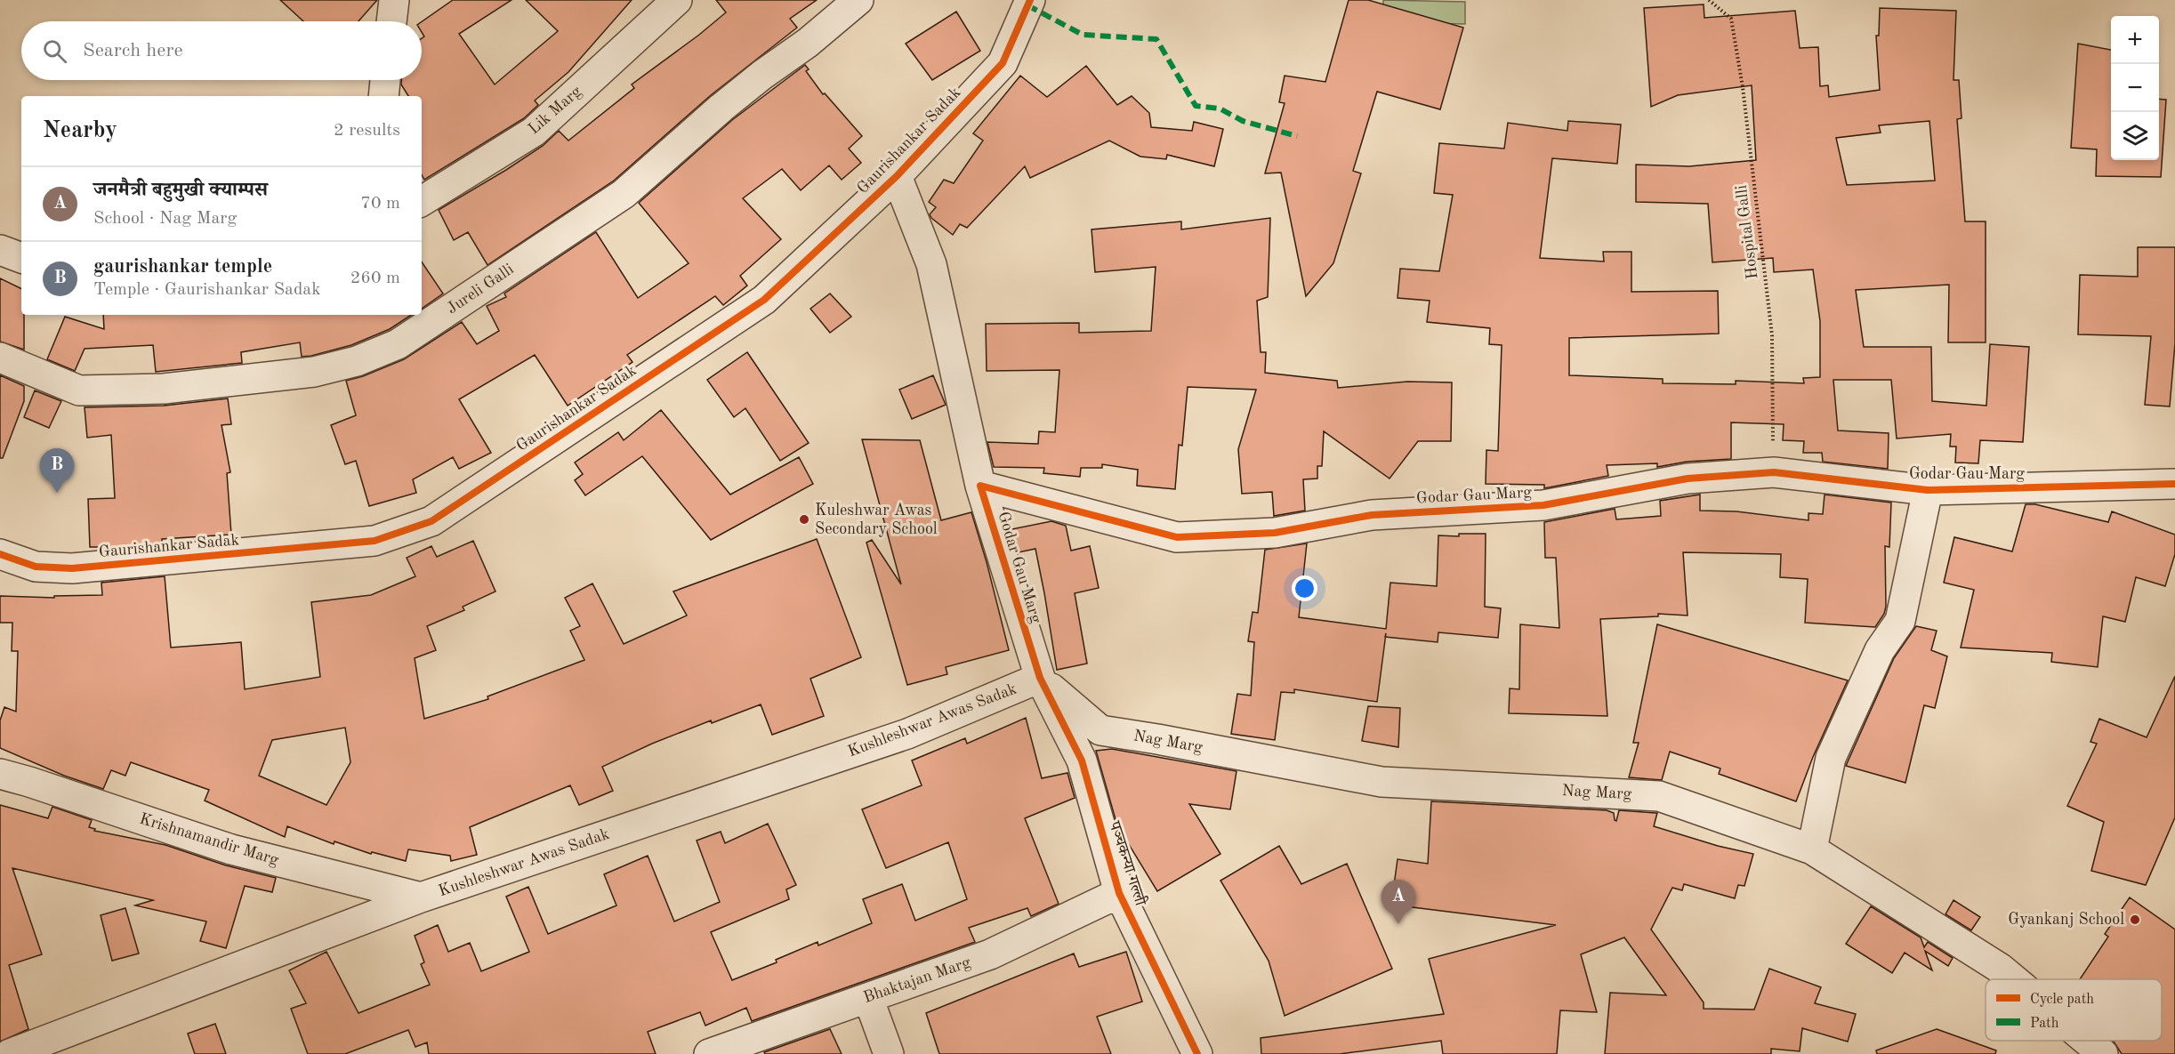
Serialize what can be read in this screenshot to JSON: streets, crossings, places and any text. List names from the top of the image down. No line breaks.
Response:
{"streets":{"street":["Lik Marg","Gaurishankar Sadak","Jureli Galli","Godar Gau Marg","Kushleshwar Awas Sadak","Nag Marg","Krishnamandir Marg","पञ्चकन्या गल्ली","Bhaktajan Marg"],"path":["Hospital Galli"]},"crossings":[["Hospital Galli","Godar Gau Marg"],["Godar Gau Marg","Kushleshwar Awas Sadak"],["Godar Gau Marg","Nag Marg"],["Godar Gau Marg","पञ्चकन्या गल्ली"],["Kushleshwar Awas Sadak","Nag Marg"],["Kushleshwar Awas Sadak","Krishnamandir Marg"],["Kushleshwar Awas Sadak","पञ्चकन्या गल्ली"],["Nag Marg","पञ्चकन्या गल्ली"],["पञ्चकन्या गल्ली","Bhaktajan Marg"]],"places":["Kuleshwar Awas Secondary School","Gyankanj School"],"legend":["Cycle path","Path"],"page":{"map_buttons":["+","−"],"search":"Search here","heading":["Nearby","2 results"],"list":[{"mark":"A","name":"जनमैत्री बहुमुखी क्याम्पस","note":"School · Nag Marg","value":"70 m"},{"mark":"B","name":"gaurishankar temple","note":"Temple · Gaurishankar Sadak","value":"260 m"}],"pins":["B","A"]}}
